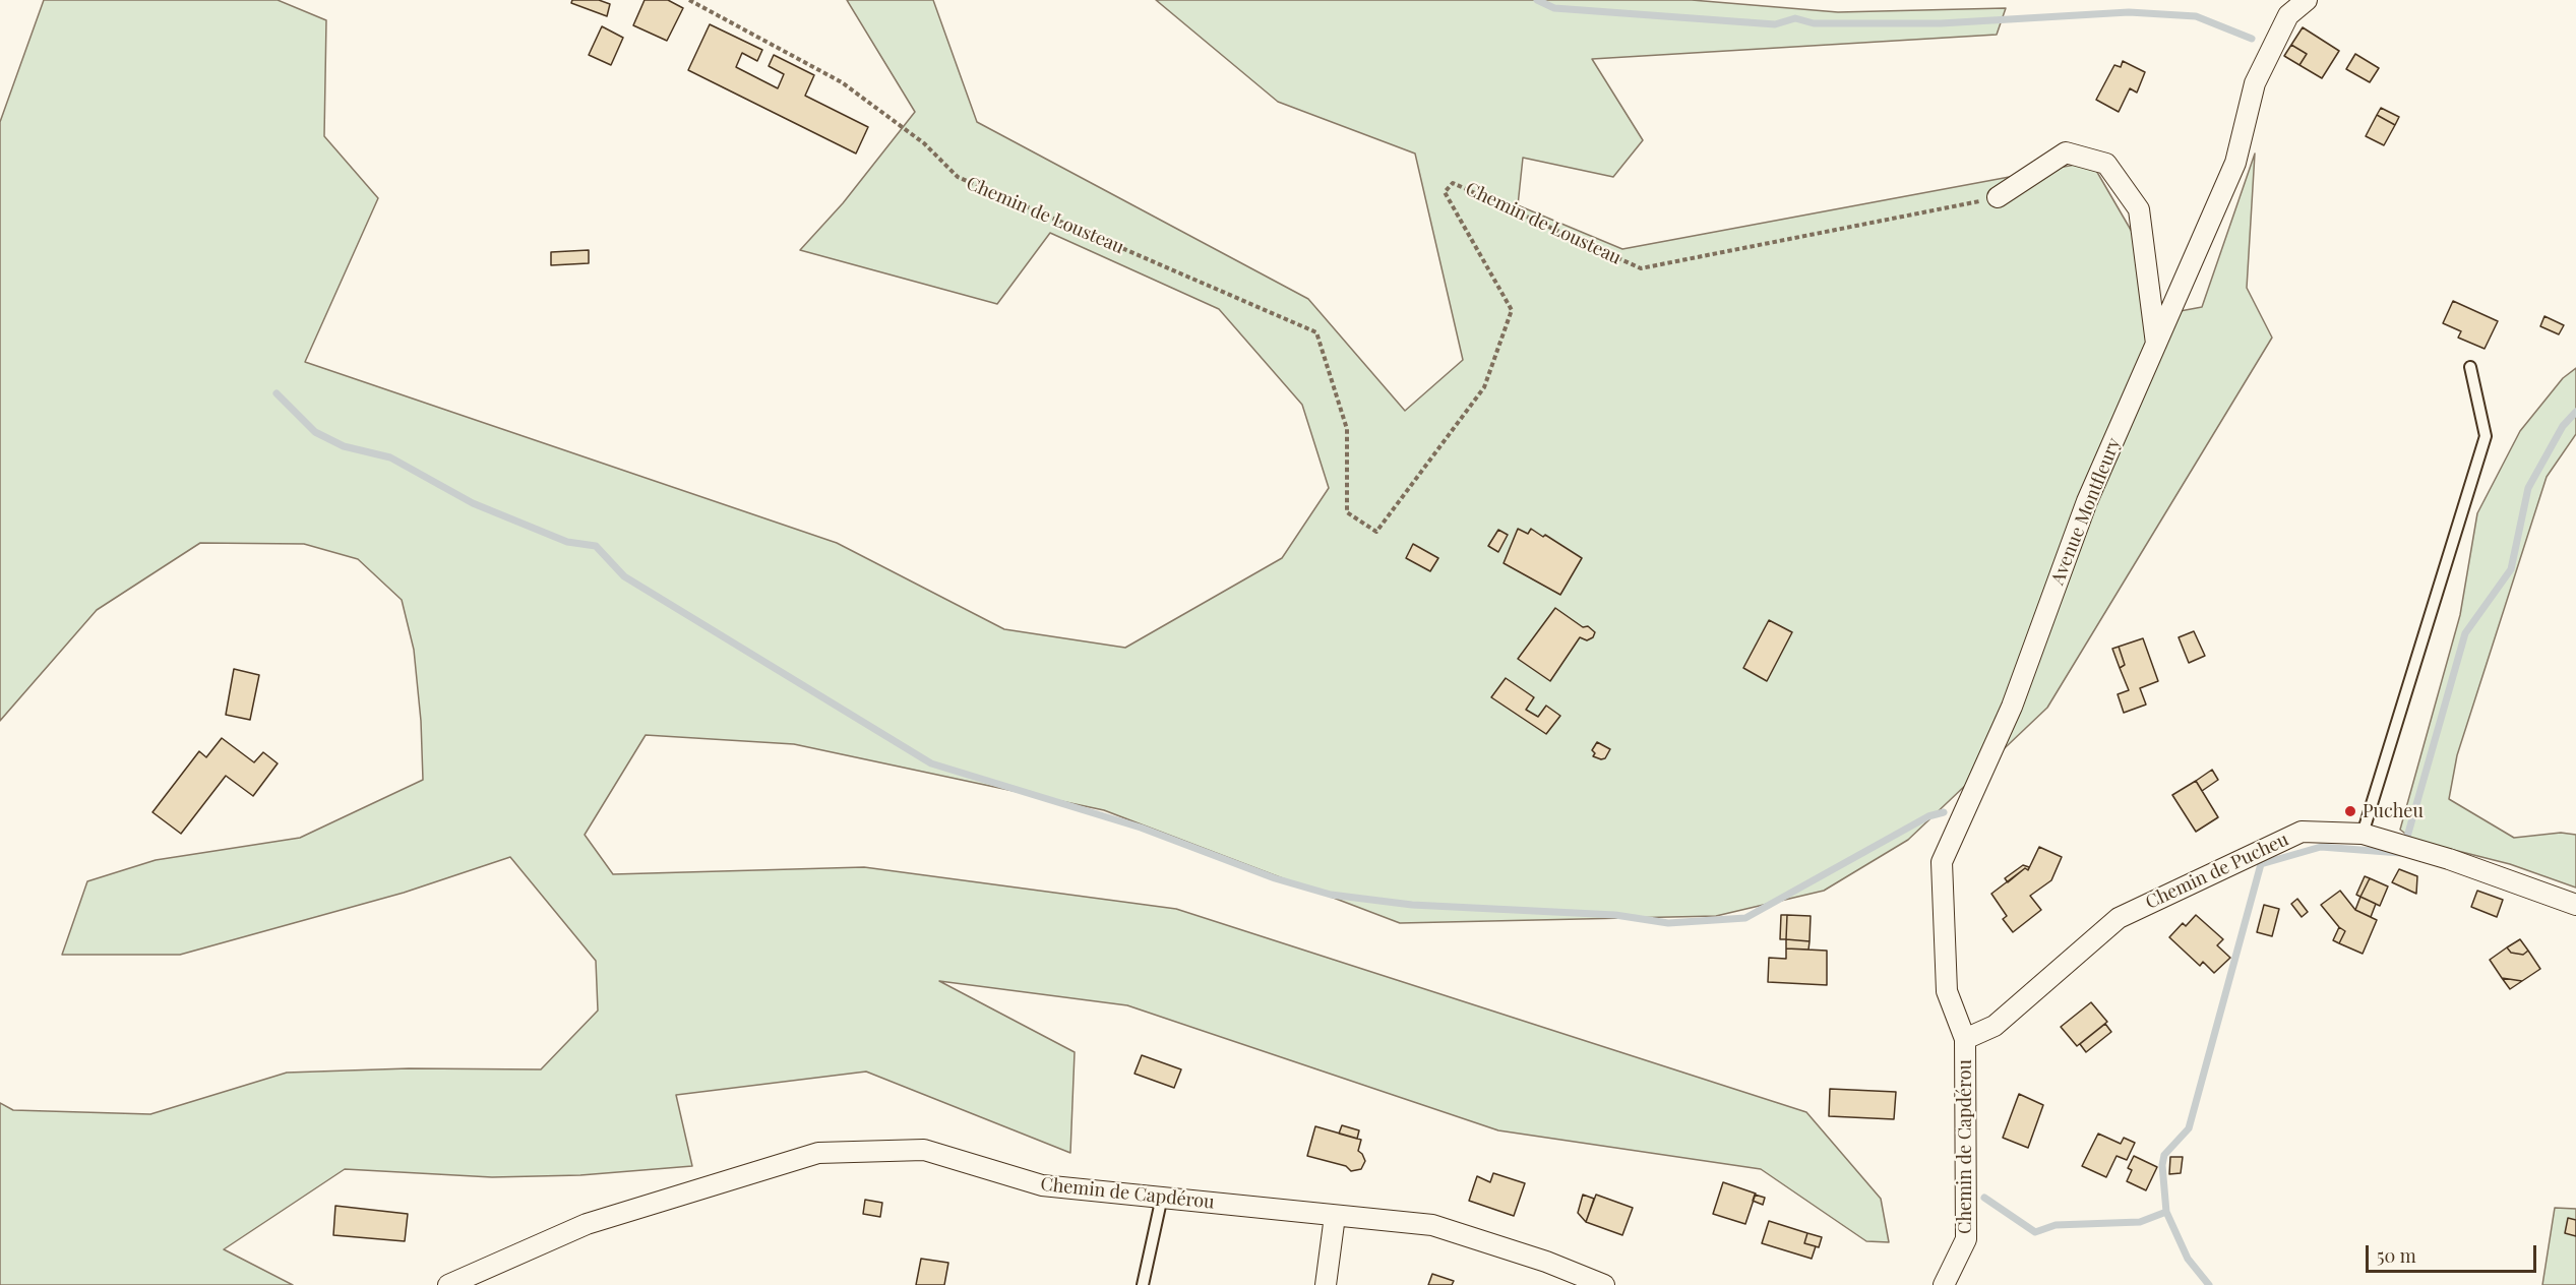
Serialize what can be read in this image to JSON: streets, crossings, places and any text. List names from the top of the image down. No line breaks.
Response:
{"streets":{"street":["Avenue Montfleury","Chemin de Pucheu","Chemin de Capdérou"],"path":["Chemin de Lousteau"]},"crossings":[["Avenue Montfleury","Chemin de Pucheu"],["Avenue Montfleury","Chemin de Capdérou"],["Chemin de Pucheu","Chemin de Capdérou"]],"places":["Pucheu"],"scale_bar":"50 m"}
